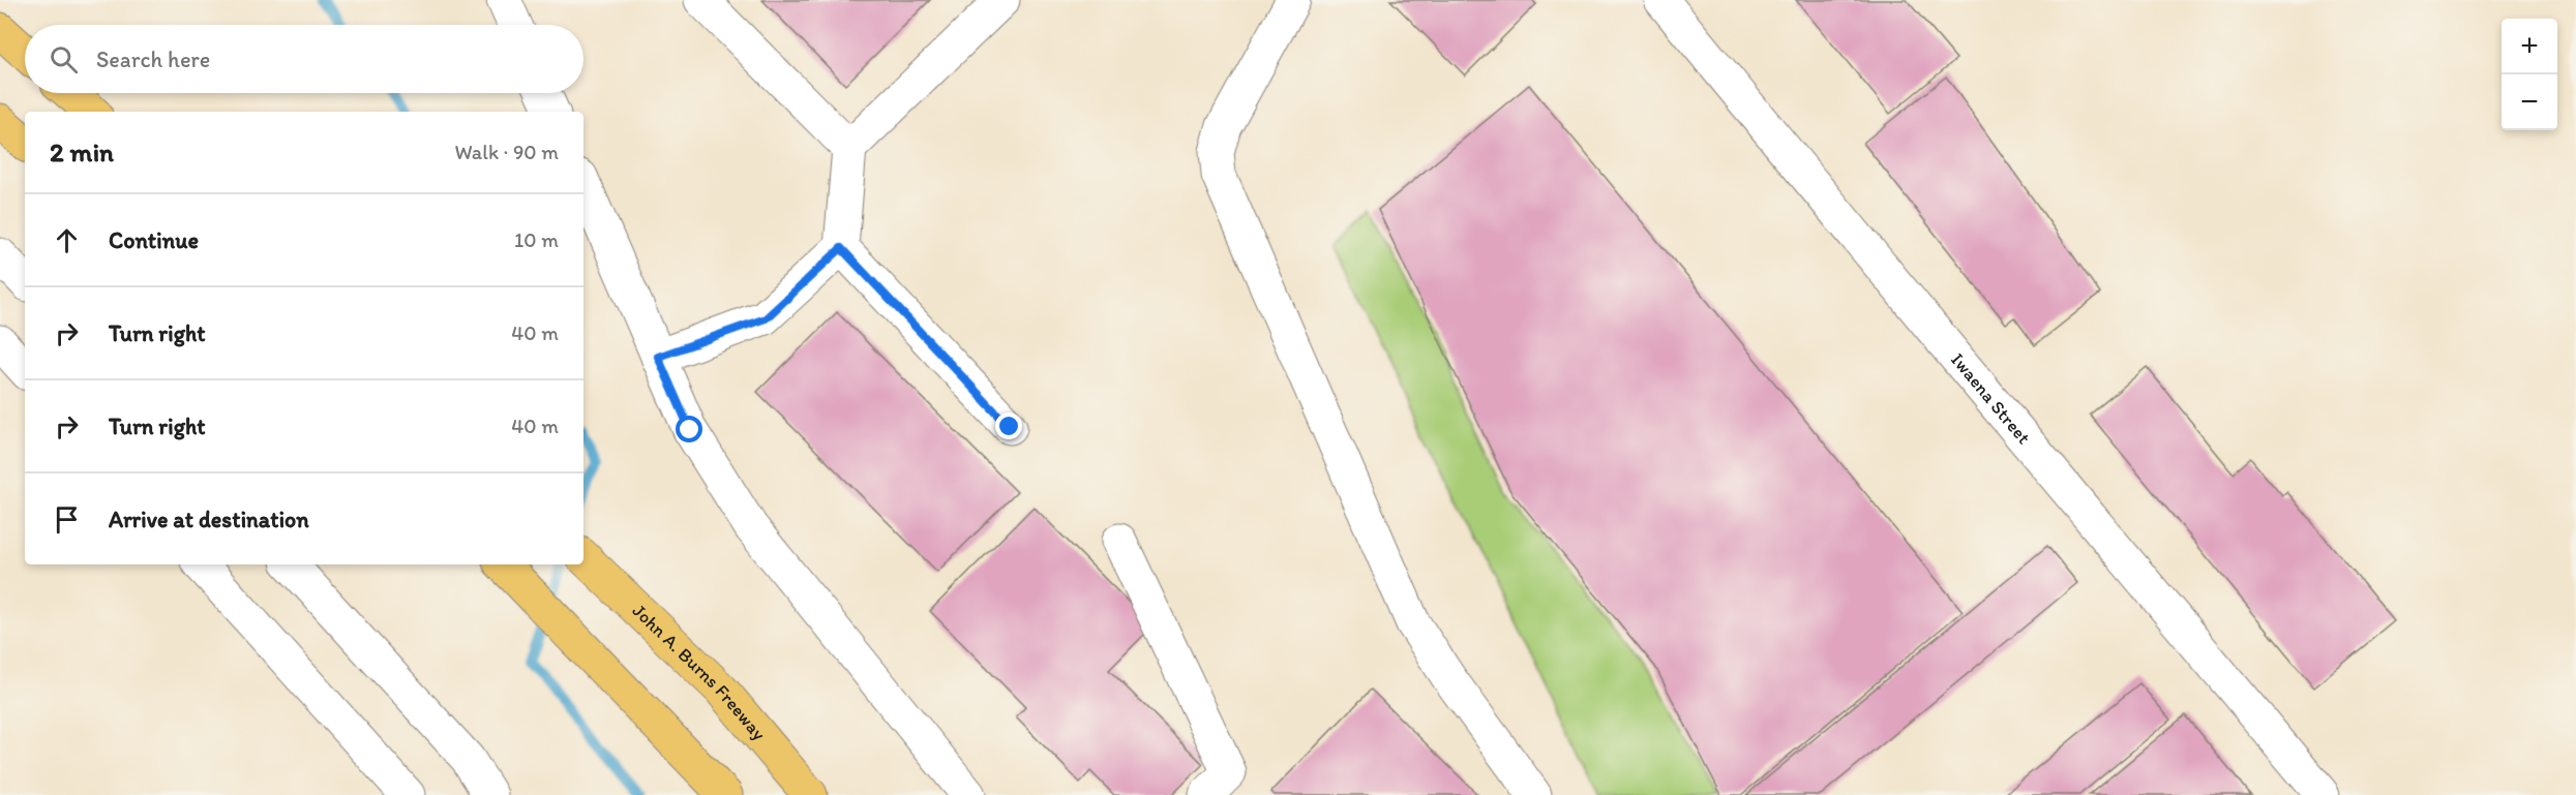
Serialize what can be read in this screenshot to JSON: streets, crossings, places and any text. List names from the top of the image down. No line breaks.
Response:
{"streets":{"highway":["John A. Burns Freeway"],"street":["Iwaena Street"]},"page":{"map_buttons":["+","−"],"search":"Search here","heading":["2 min","Walk · 90 m"],"list":[["Continue","10 m"],["Turn right","40 m"],["Turn right","40 m"],"Arrive at destination"]}}
